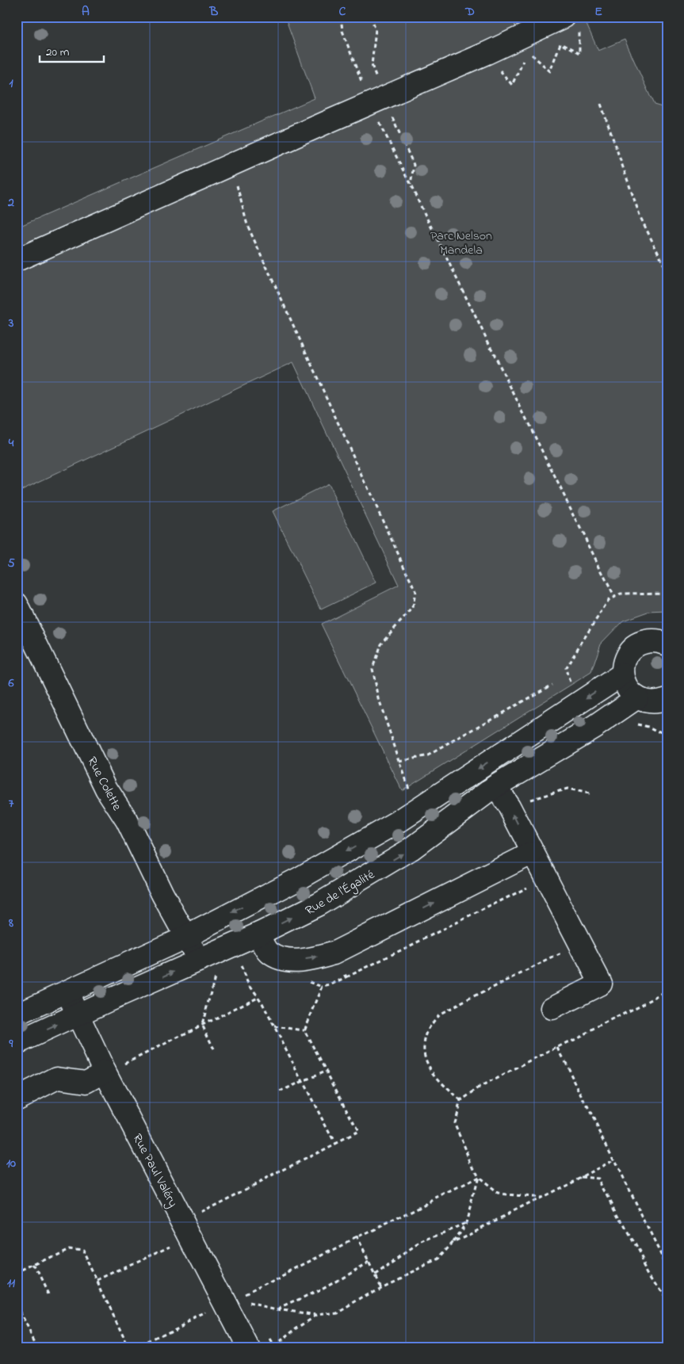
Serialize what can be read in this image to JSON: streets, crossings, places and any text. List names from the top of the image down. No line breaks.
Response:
{"streets":{"street":["Rue Colette","Rue de l'Égalité","Rue Paul Valéry"]},"crossings":[["Rue Colette","Rue de l'Égalité"],["Rue de l'Égalité","Rue Paul Valéry"]],"parks":["Parc Nelson Mandela"],"scale_bar":"20 m","grid":{"columns":["A","B","C","D","E"],"rows":["1","2","3","4","5","6","7","8","9","10","11"]}}
